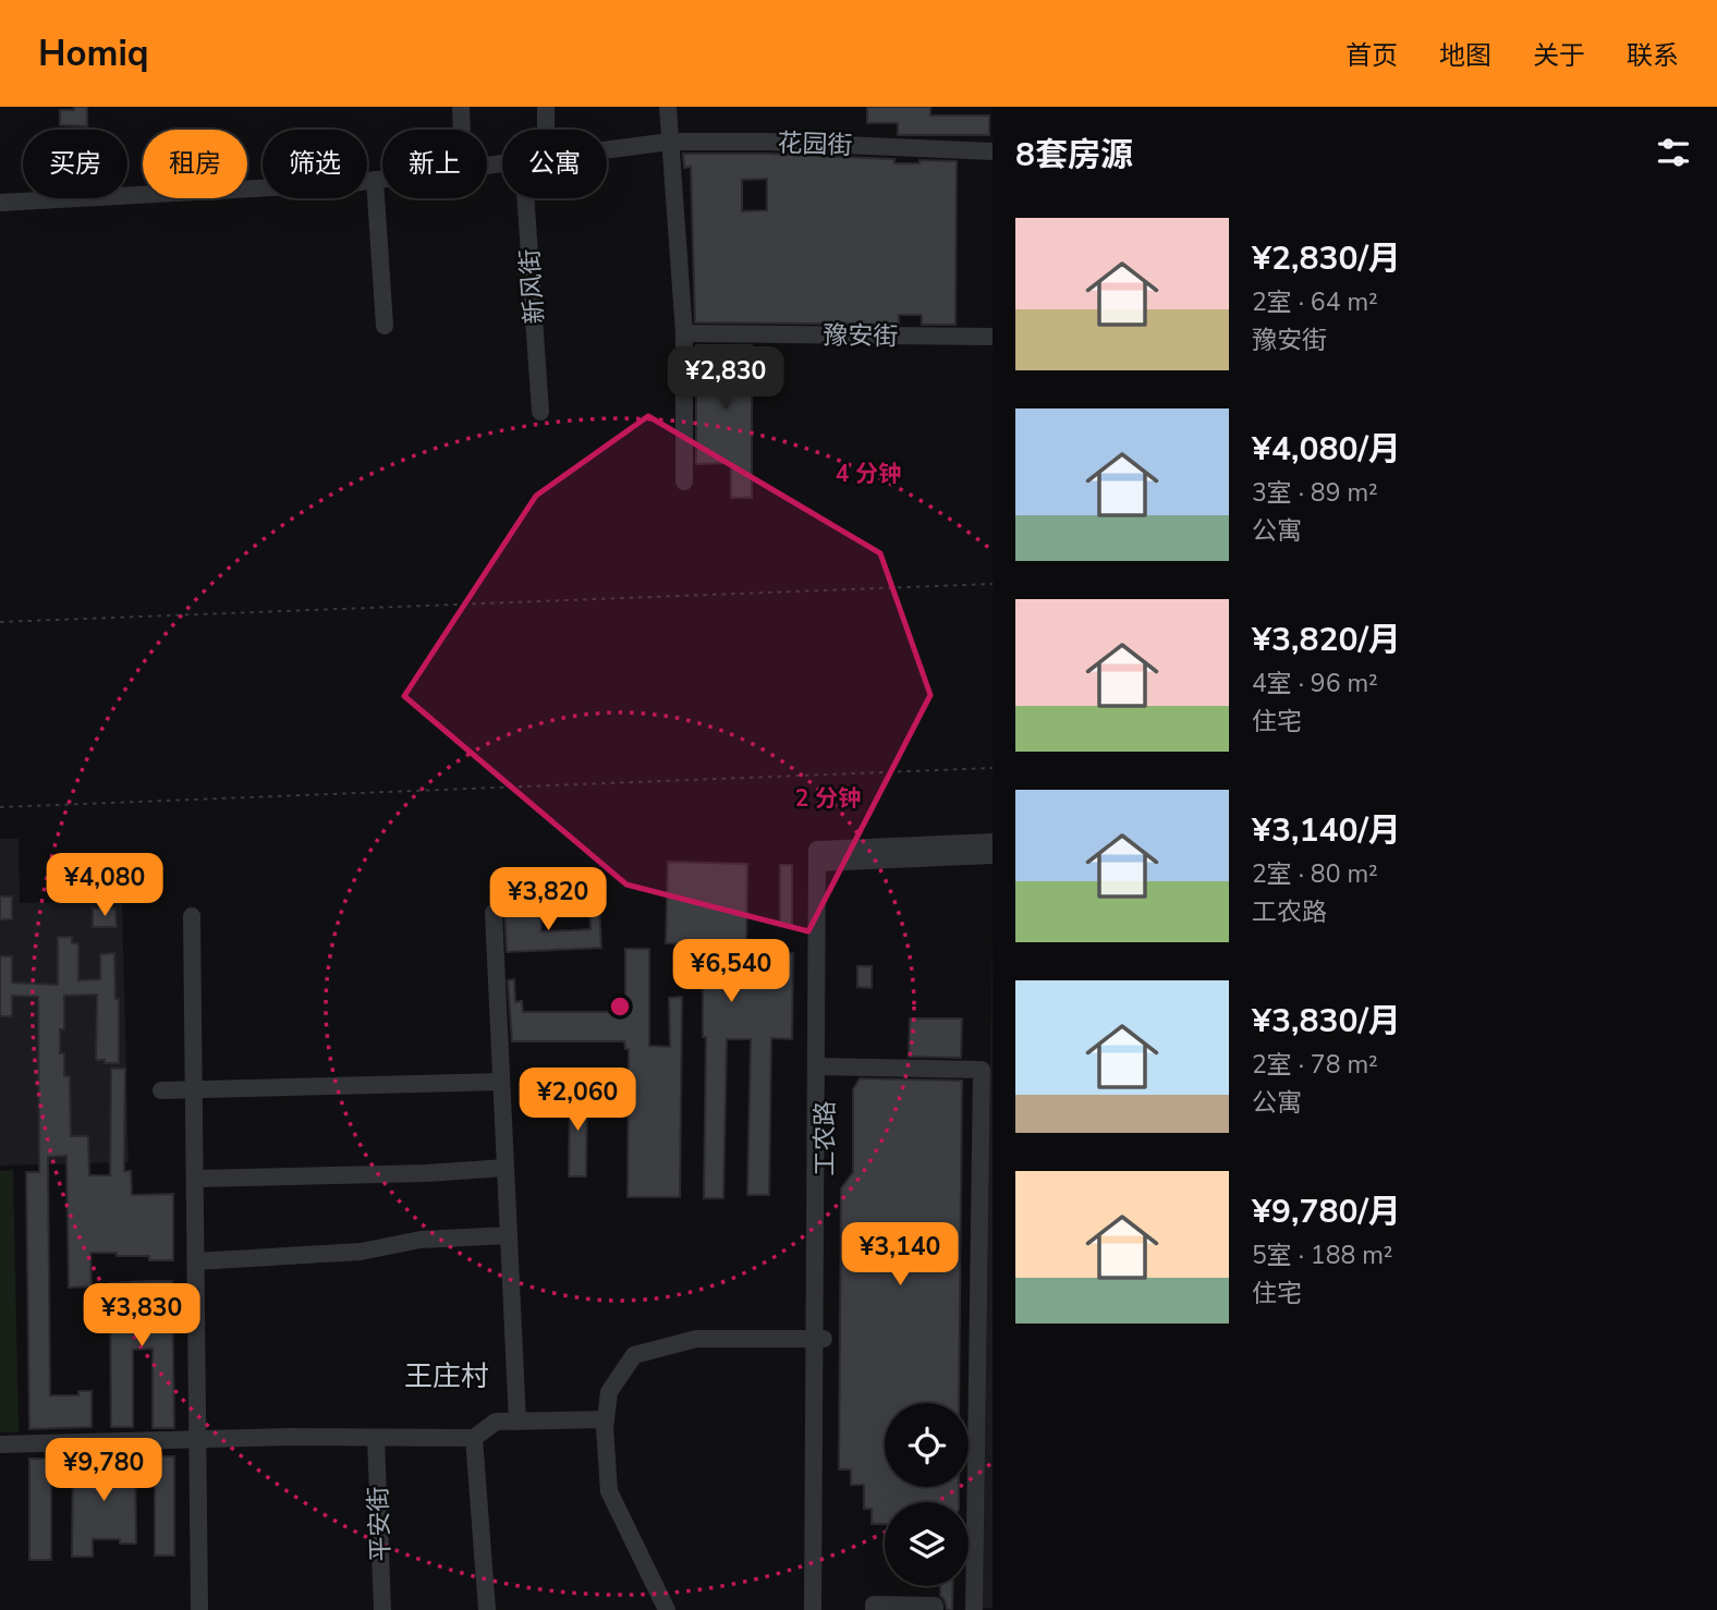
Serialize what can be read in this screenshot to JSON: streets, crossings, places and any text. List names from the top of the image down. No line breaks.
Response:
{"streets":{"street":["花园街","新风街","豫安街","工农路","平安街"]},"districts":["王庄村"],"page":{"header":"Homiq","nav":["首页","地图","关于","联系"],"heading":"8套房源","chip":["买房","租房","筛选","新上","公寓"],"list":[{"name":"¥2,830/月","note":"2室 · 64 m² · 豫安街"},{"name":"¥4,080/月","note":"3室 · 89 m² · 公寓"},{"name":"¥3,820/月","note":"4室 · 96 m² · 住宅"},{"name":"¥3,140/月","note":"2室 · 80 m² · 工农路"},{"name":"¥3,830/月","note":"2室 · 78 m² · 公寓"},{"name":"¥9,780/月","note":"5室 · 188 m² · 住宅"}],"price":["¥2,830","¥4,080","¥3,820","¥6,540","¥2,060","¥3,140","¥3,830","¥9,780"]},"rings":["4 分钟","2 分钟"]}
